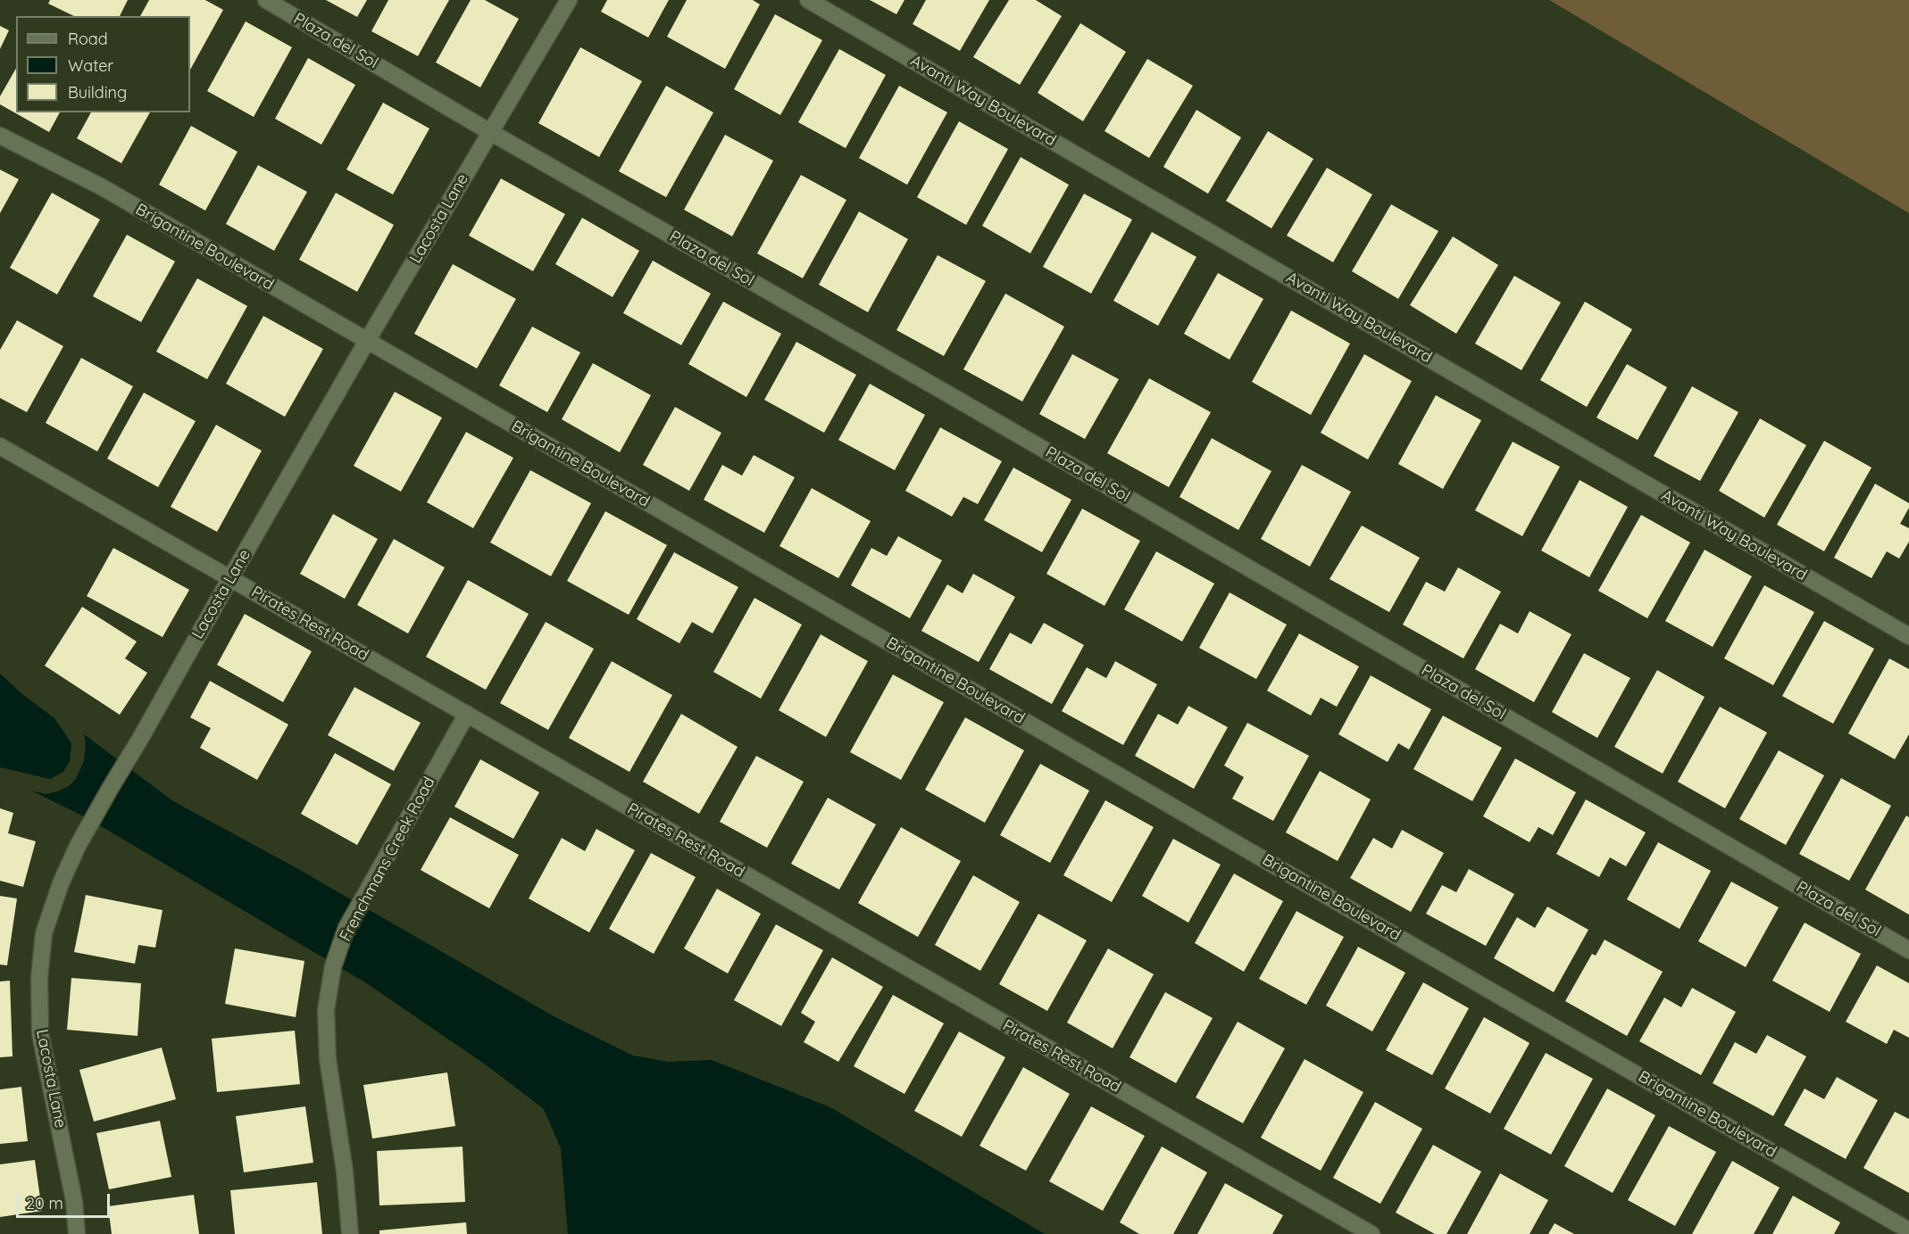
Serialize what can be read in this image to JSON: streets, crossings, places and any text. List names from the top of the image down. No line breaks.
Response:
{"streets":{"street":["Plaza del Sol","Avanti Way Boulevard","Lacosta Lane","Brigantine Boulevard","Pirates Rest Road","Frenchmans Creek Road"]},"crossings":[["Plaza del Sol","Lacosta Lane"],["Lacosta Lane","Brigantine Boulevard"],["Lacosta Lane","Pirates Rest Road"],["Pirates Rest Road","Frenchmans Creek Road"]],"legend":["Road","Water","Building"],"scale_bar":"20 m"}
